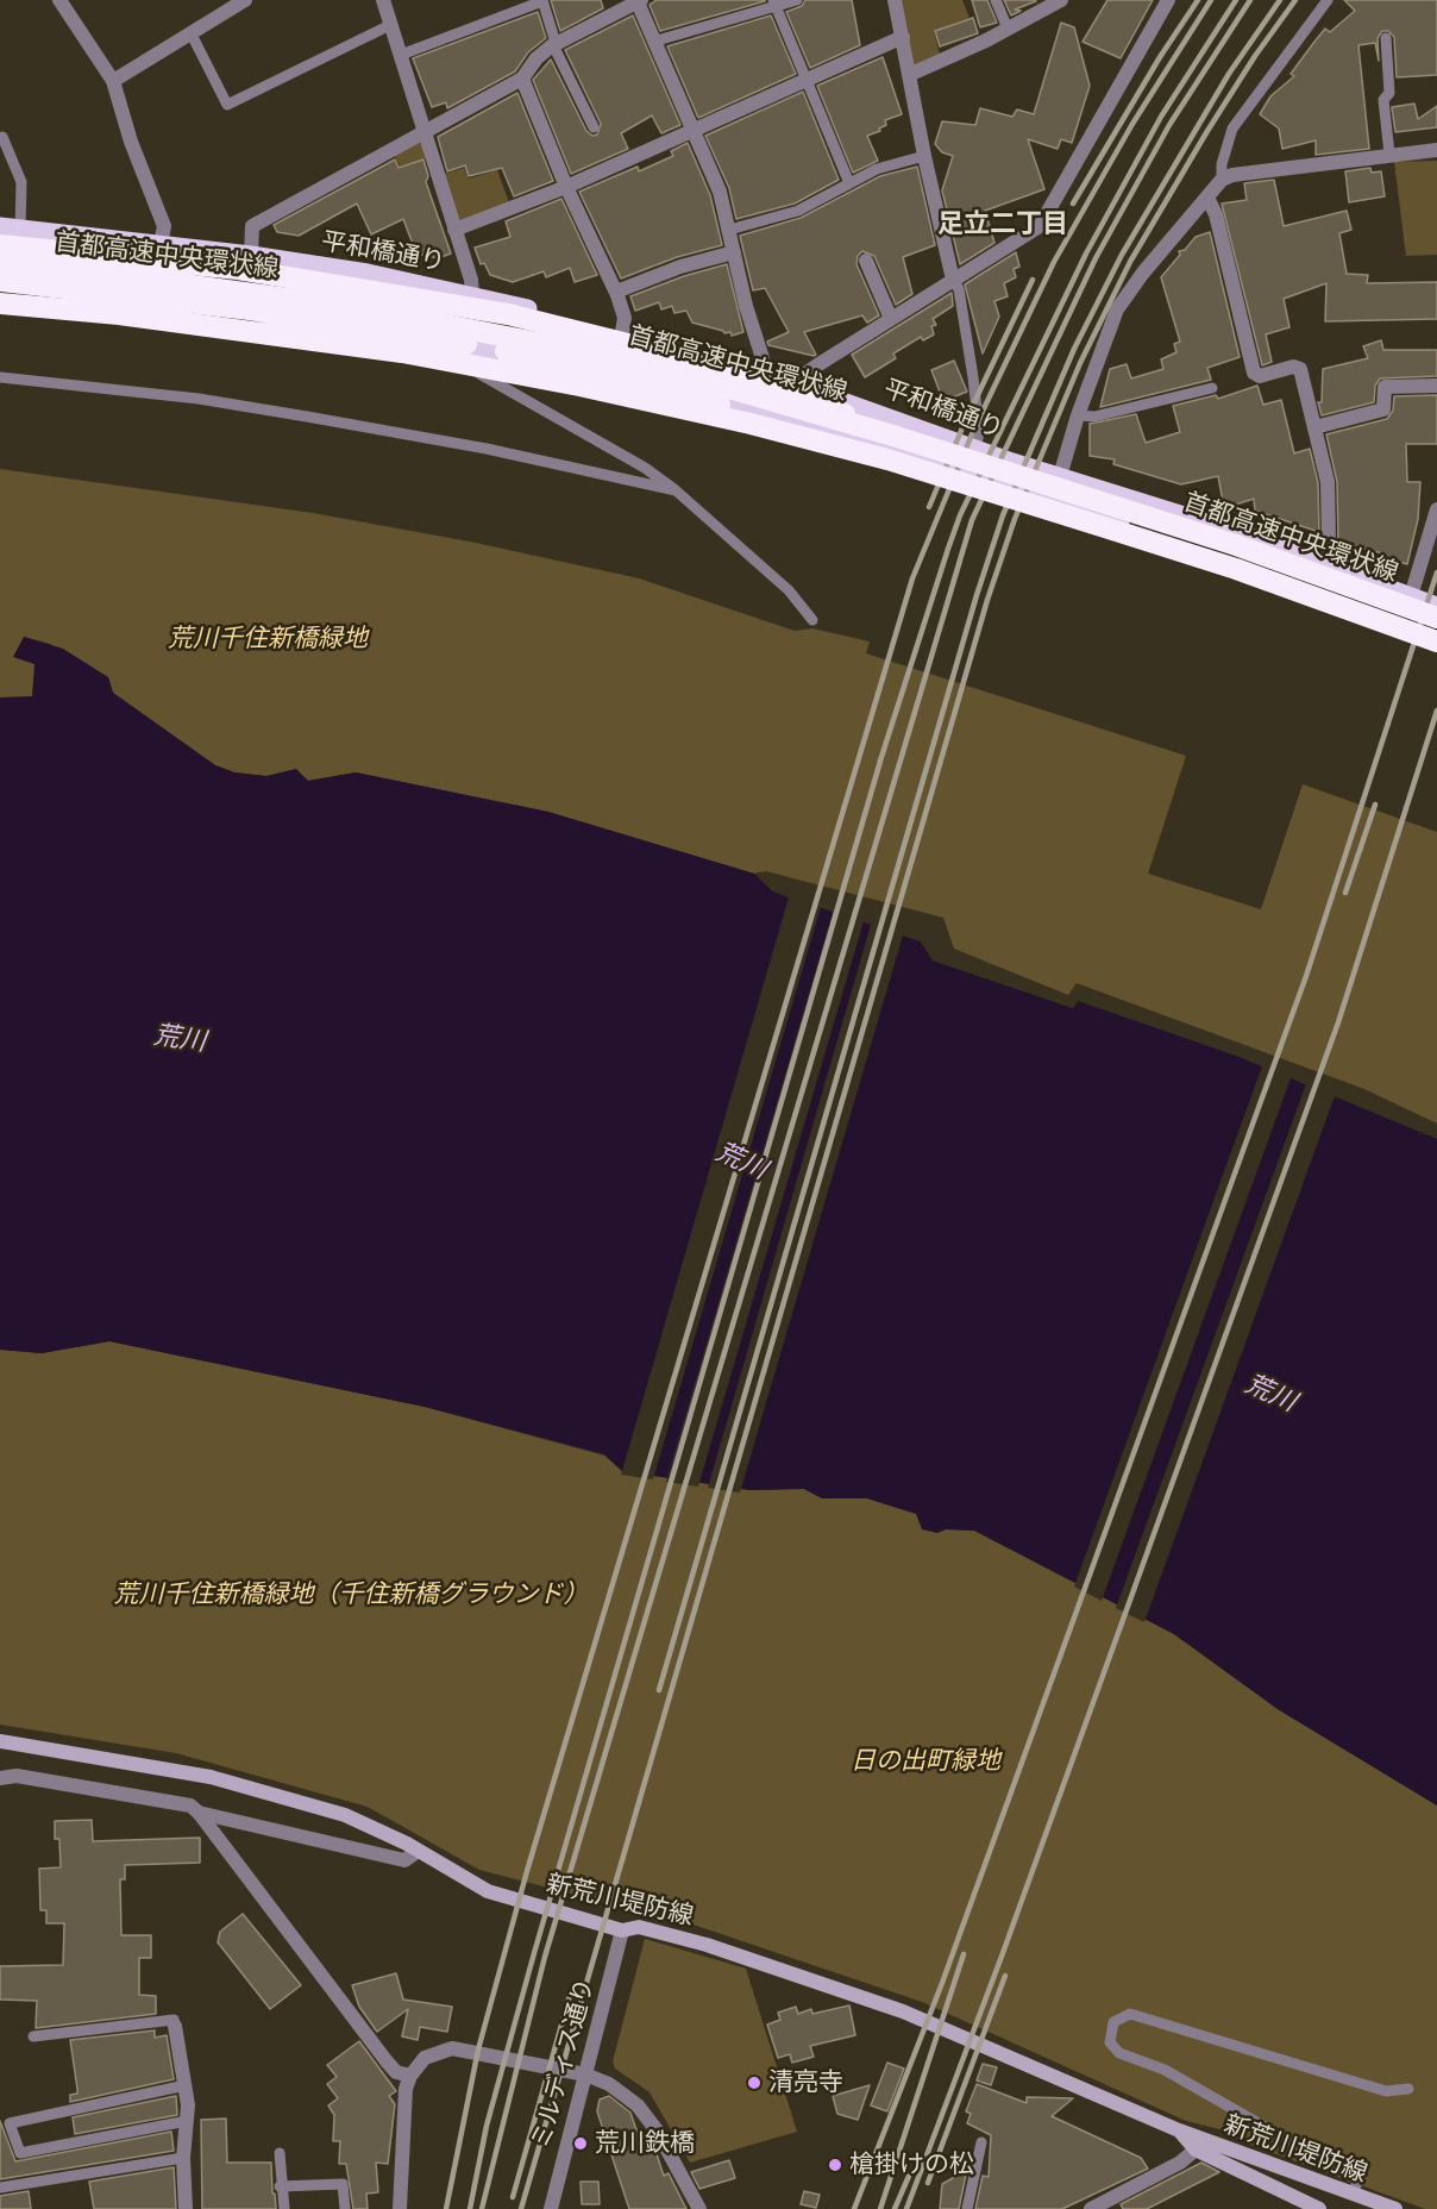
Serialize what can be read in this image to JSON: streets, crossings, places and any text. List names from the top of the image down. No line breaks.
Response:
{"streets":{"highway":["首都高速中央環状線"],"main road":["平和橋通り","新荒川堤防線"],"street":["ミルディス通り"]},"crossings":[["新荒川堤防線","ミルディス通り"]],"districts":["足立二丁目"],"water":["荒川"],"parks":["荒川千住新橋緑地","荒川千住新橋緑地（千住新橋グラウンド）","日の出町緑地"],"places":["清亮寺","荒川鉄橋","槍掛けの松"]}
